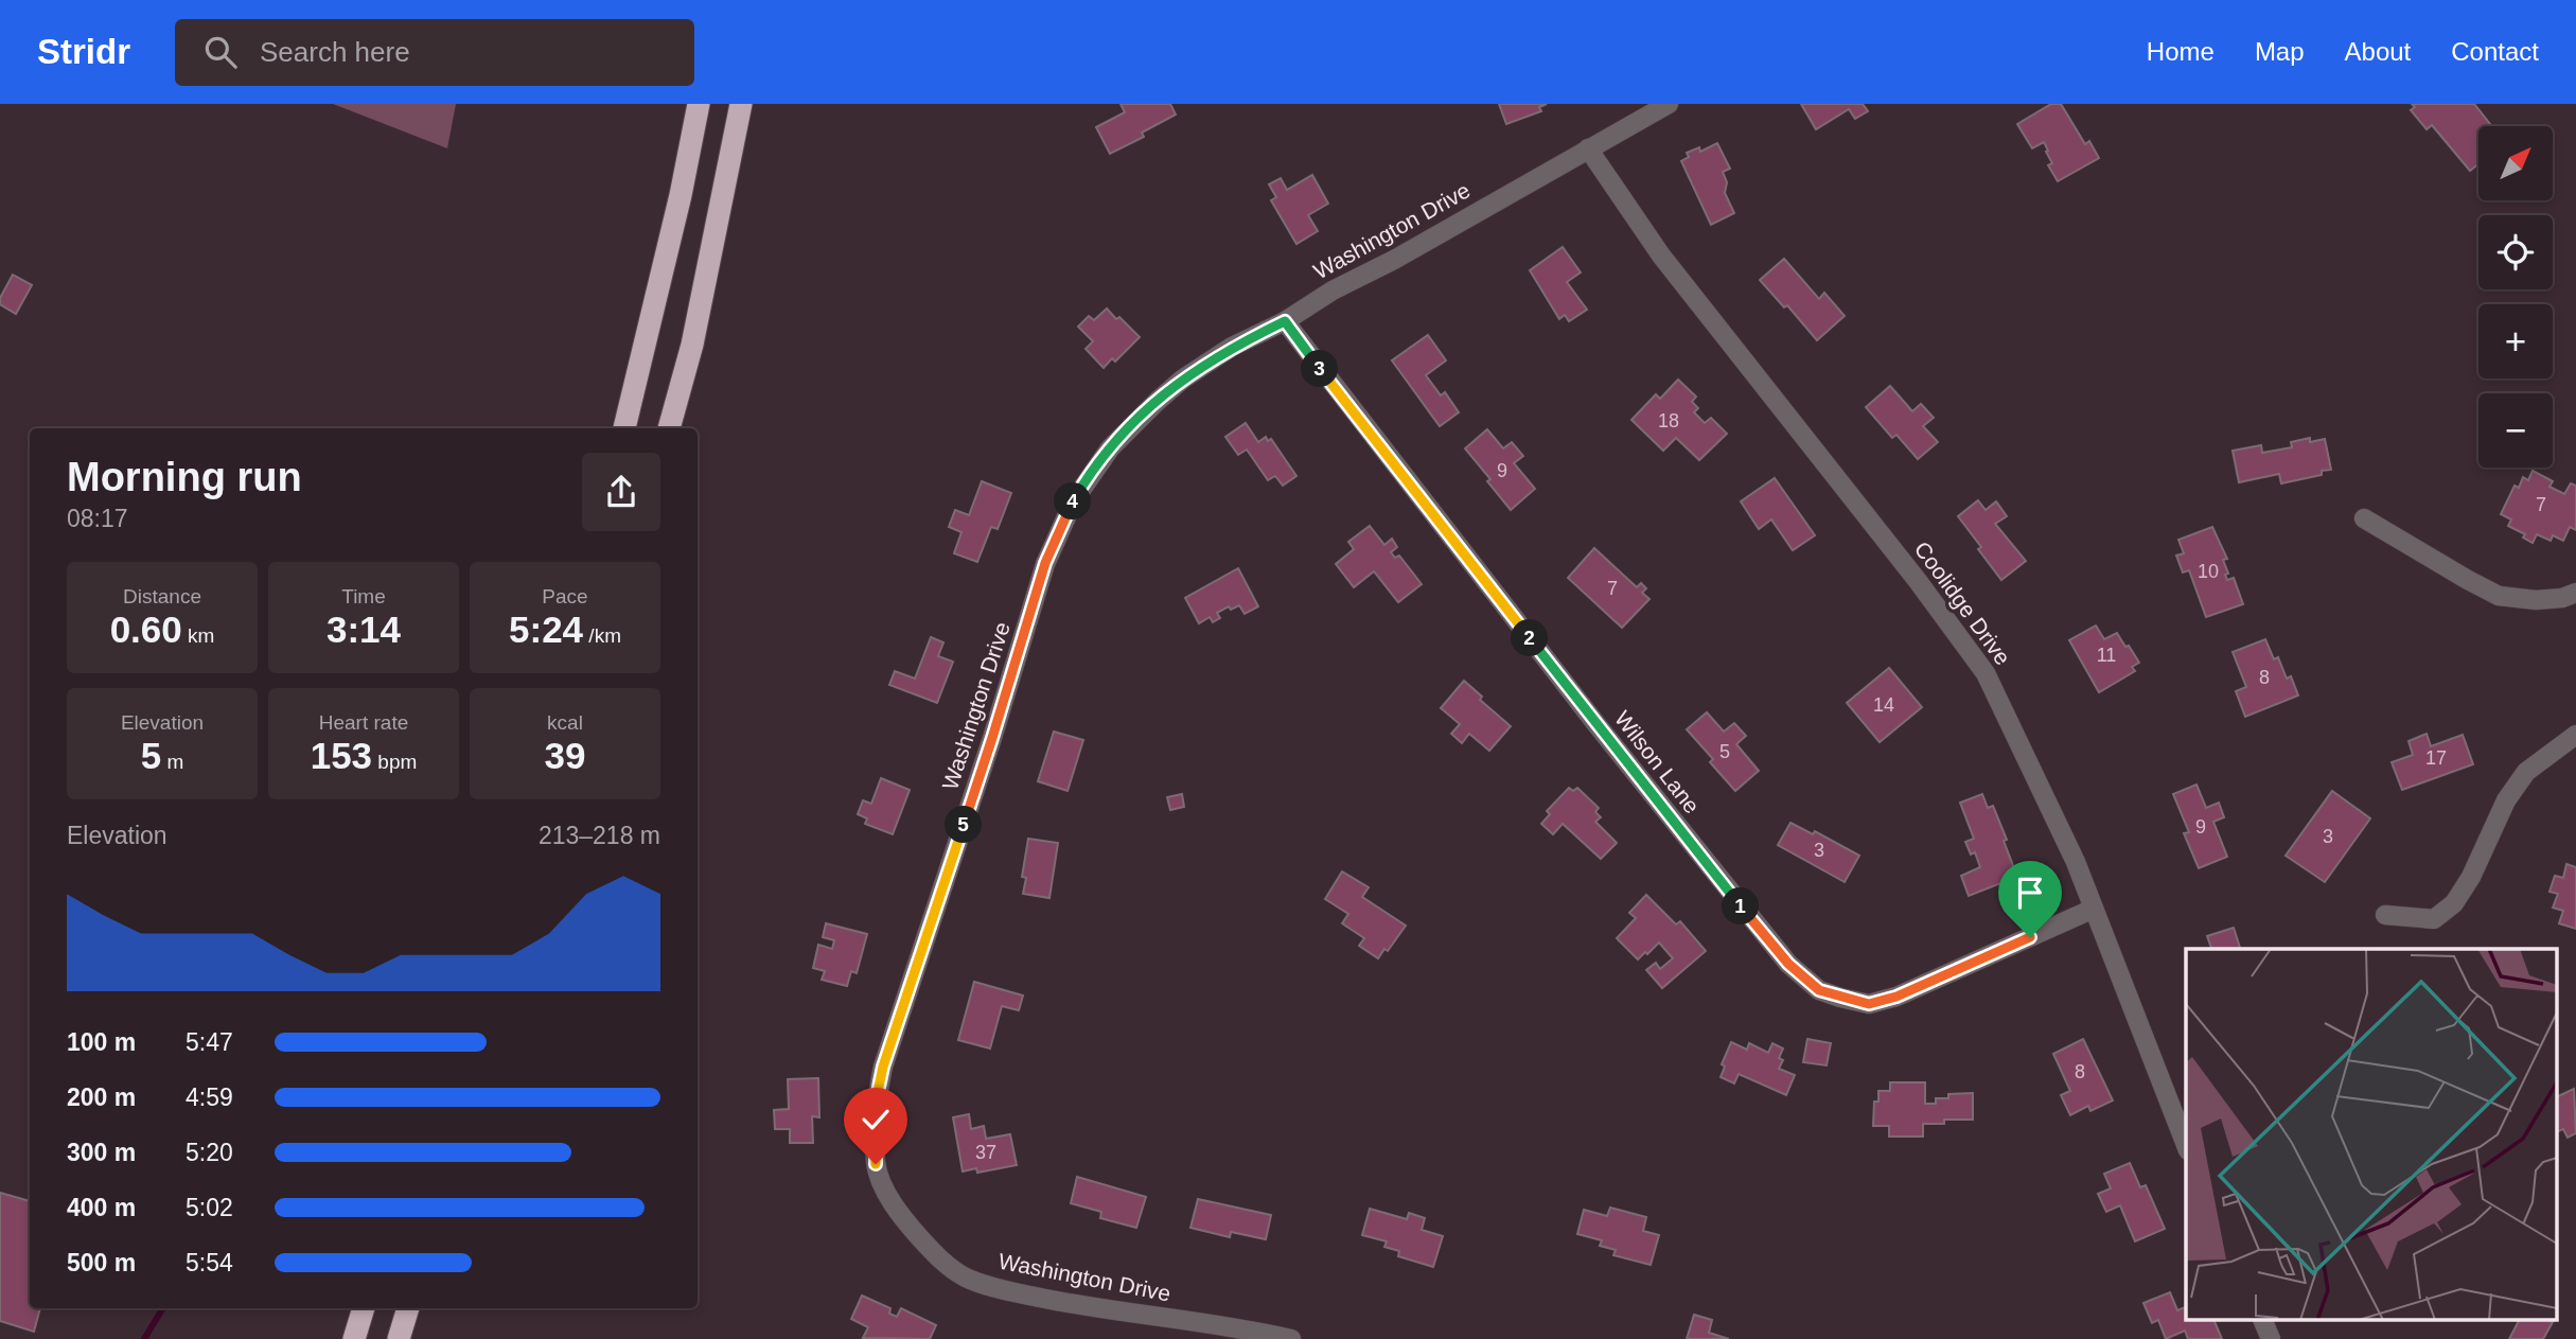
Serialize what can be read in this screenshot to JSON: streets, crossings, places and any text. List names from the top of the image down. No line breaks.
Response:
{"streets":{"street":["Washington Drive","Coolidge Drive","Wilson Lane"]},"crossings":[["Washington Drive","Coolidge Drive"],["Washington Drive","Wilson Lane"],["Coolidge Drive","Wilson Lane"]],"house_numbers":["18","9","7","10","7","11","8","14","5","17","9","3","3","8","37"],"north":"top right","page":{"header":"Stridr","search":"Search here","nav":["Home","Map","About","Contact"],"map_buttons":["+","−"],"pins":["3","4","2","5","1"],"heading":["Morning run","08:17"],"stats":[["Distance","0.60 km"],["Time","3:14"],["Pace","5:24 /km"],["Elevation","5 m"],["Heart rate","153 bpm"],["kcal","39"]],"chart":["Elevation","213–218 m"],"list":[{"name":"100 m","note":"5:47"},{"name":"200 m","note":"4:59"},{"name":"300 m","note":"5:20"},{"name":"400 m","note":"5:02"},{"name":"500 m","note":"5:54"}]}}
